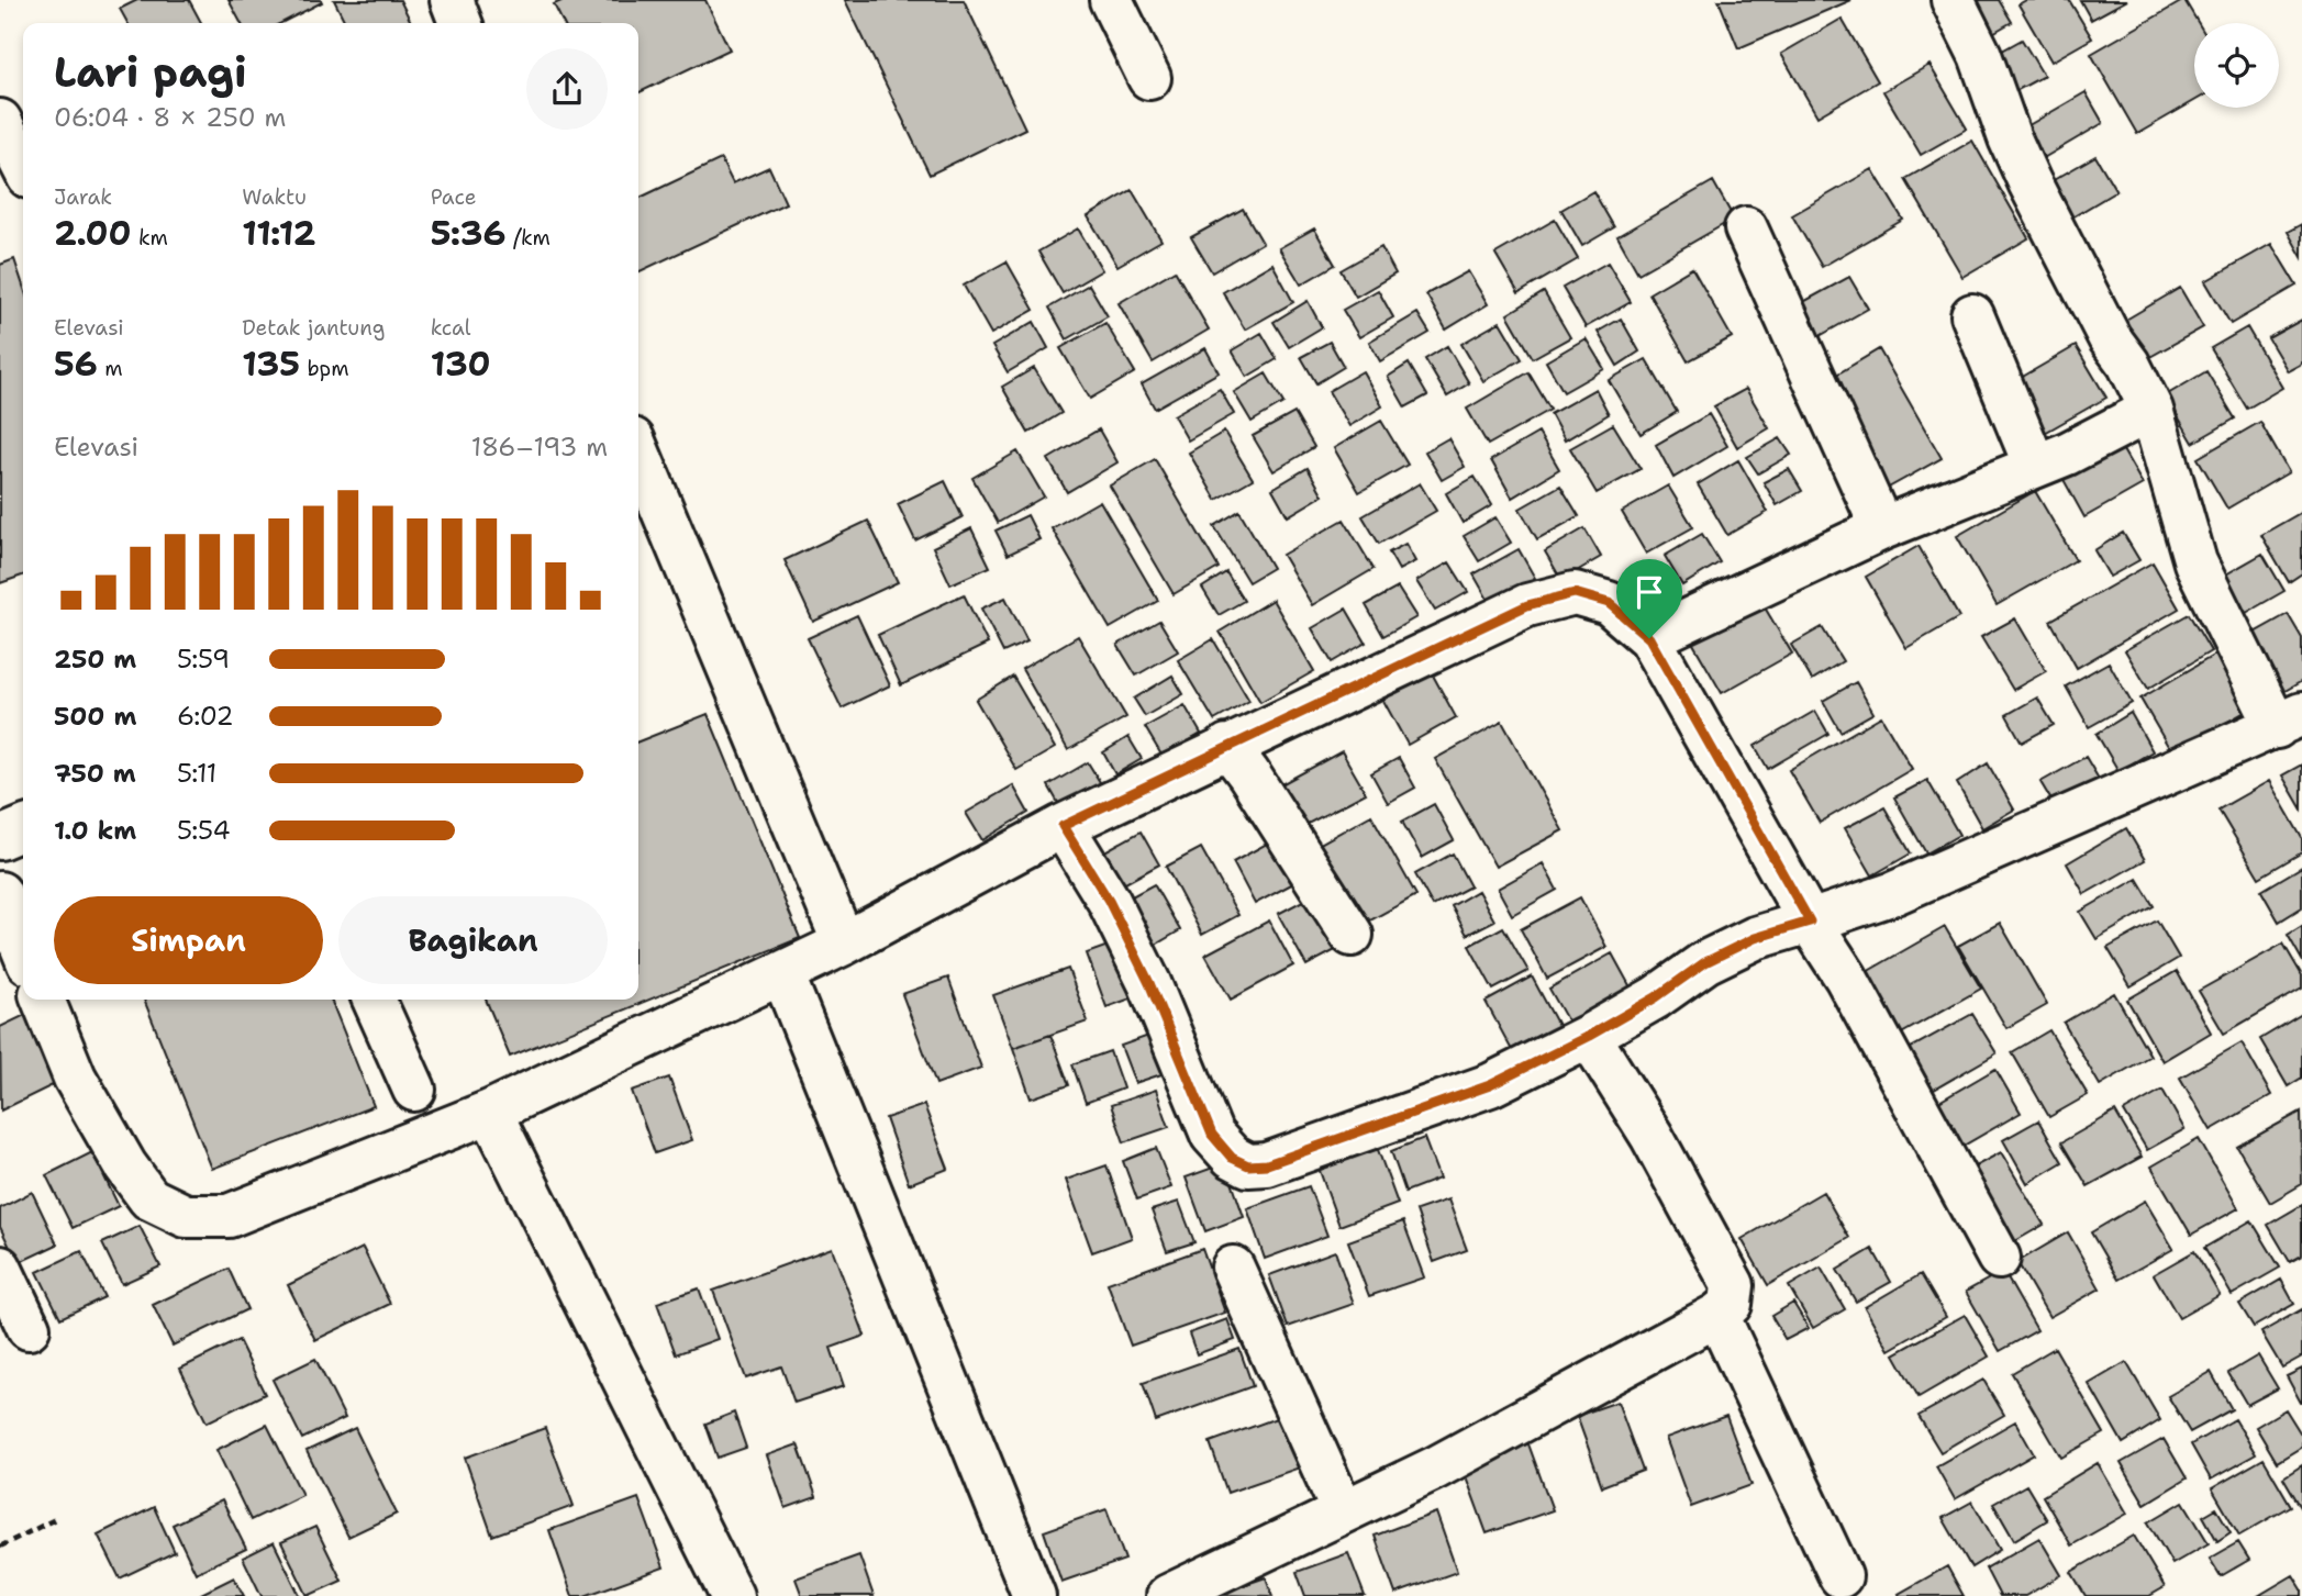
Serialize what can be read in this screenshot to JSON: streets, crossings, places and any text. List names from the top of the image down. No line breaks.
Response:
{"page":{"heading":["Lari pagi","06:04 · 8 × 250 m"],"stats":[["Jarak","2.00 km"],["Waktu","11:12"],["Pace","5:36 /km"],["Elevasi","56 m"],["Detak jantung","135 bpm"],["kcal","130"]],"chart":["Elevasi","186–193 m"],"list":[{"name":"250 m","note":"5:59"},{"name":"500 m","note":"6:02"},{"name":"750 m","note":"5:11"},{"name":"1.0 km","note":"5:54"}],"buttons":["Simpan","Bagikan"]}}
